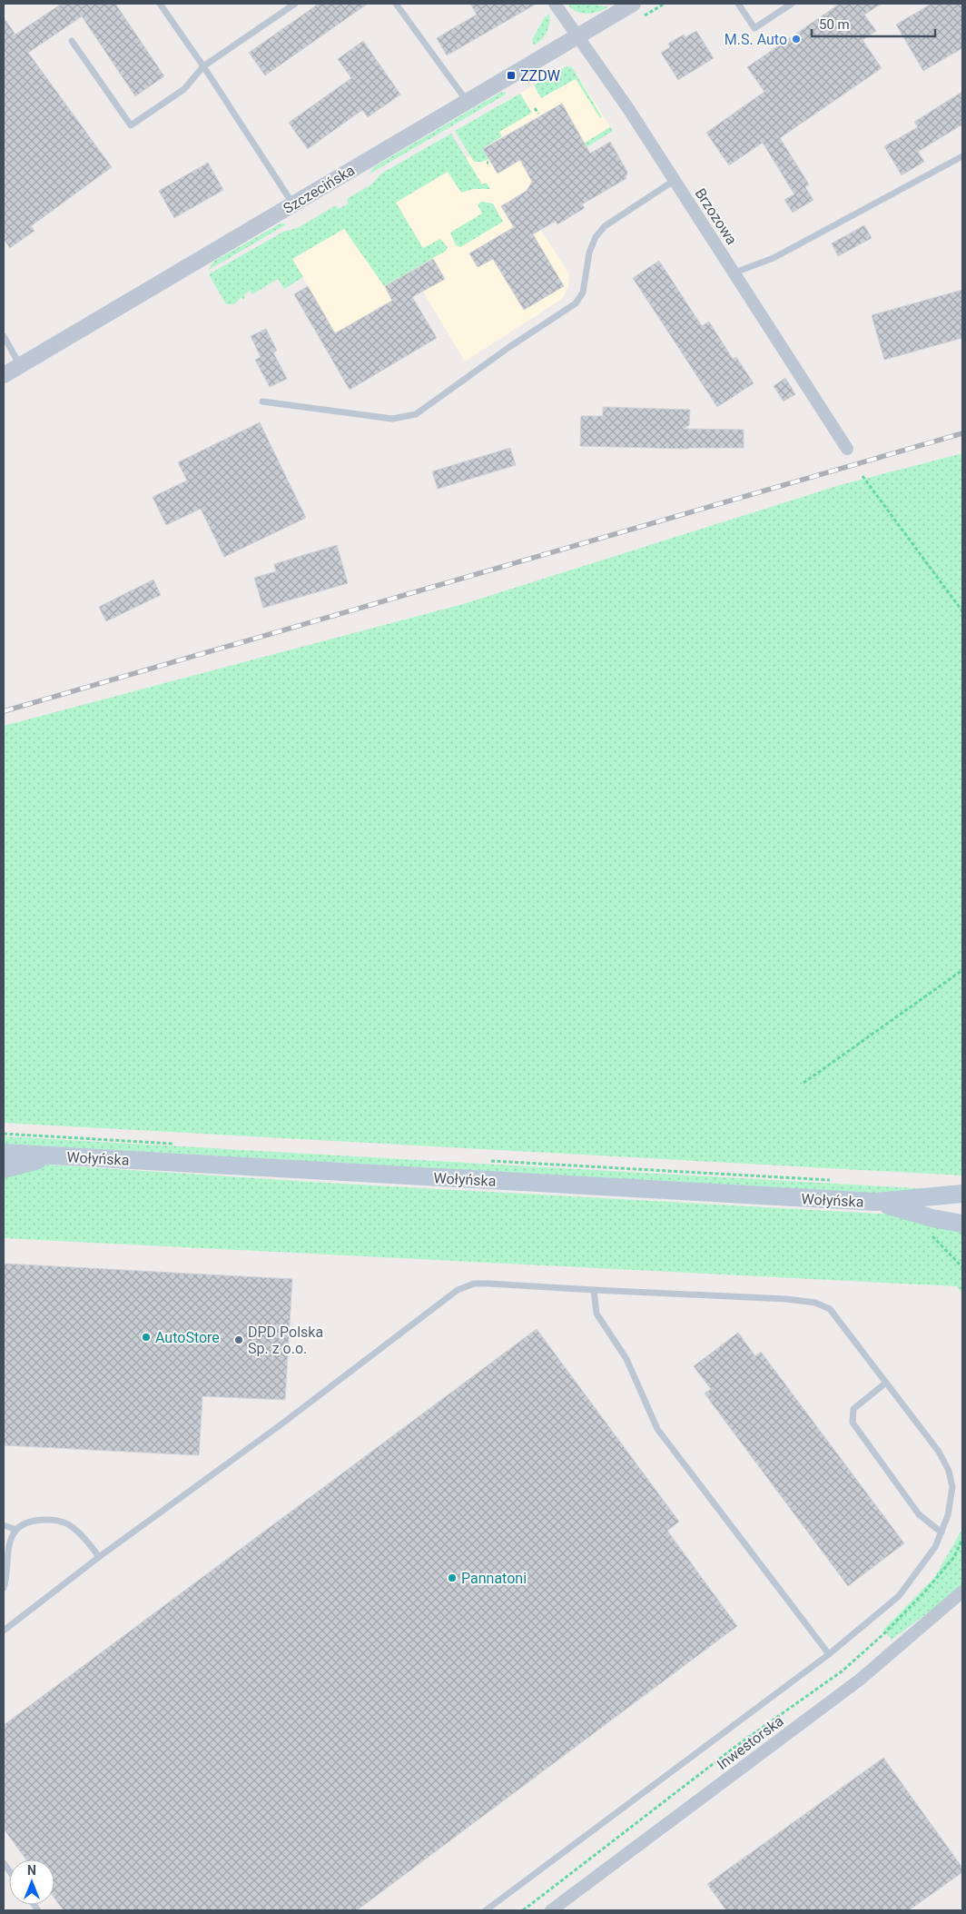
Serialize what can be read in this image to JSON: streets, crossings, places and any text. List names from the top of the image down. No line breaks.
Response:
{"streets":{"main road":["Wołyńska"],"street":["Szczecińska","Brzozowa","Inwestorska"]},"crossings":[["Szczecińska","Brzozowa"]],"places":{"other":["M.S. Auto","AutoStore","DPD Polska Sp. z o.o.","Pannatoni"],"transit":["ZZDW"]},"scale_bar":"50 m","north":"top"}
